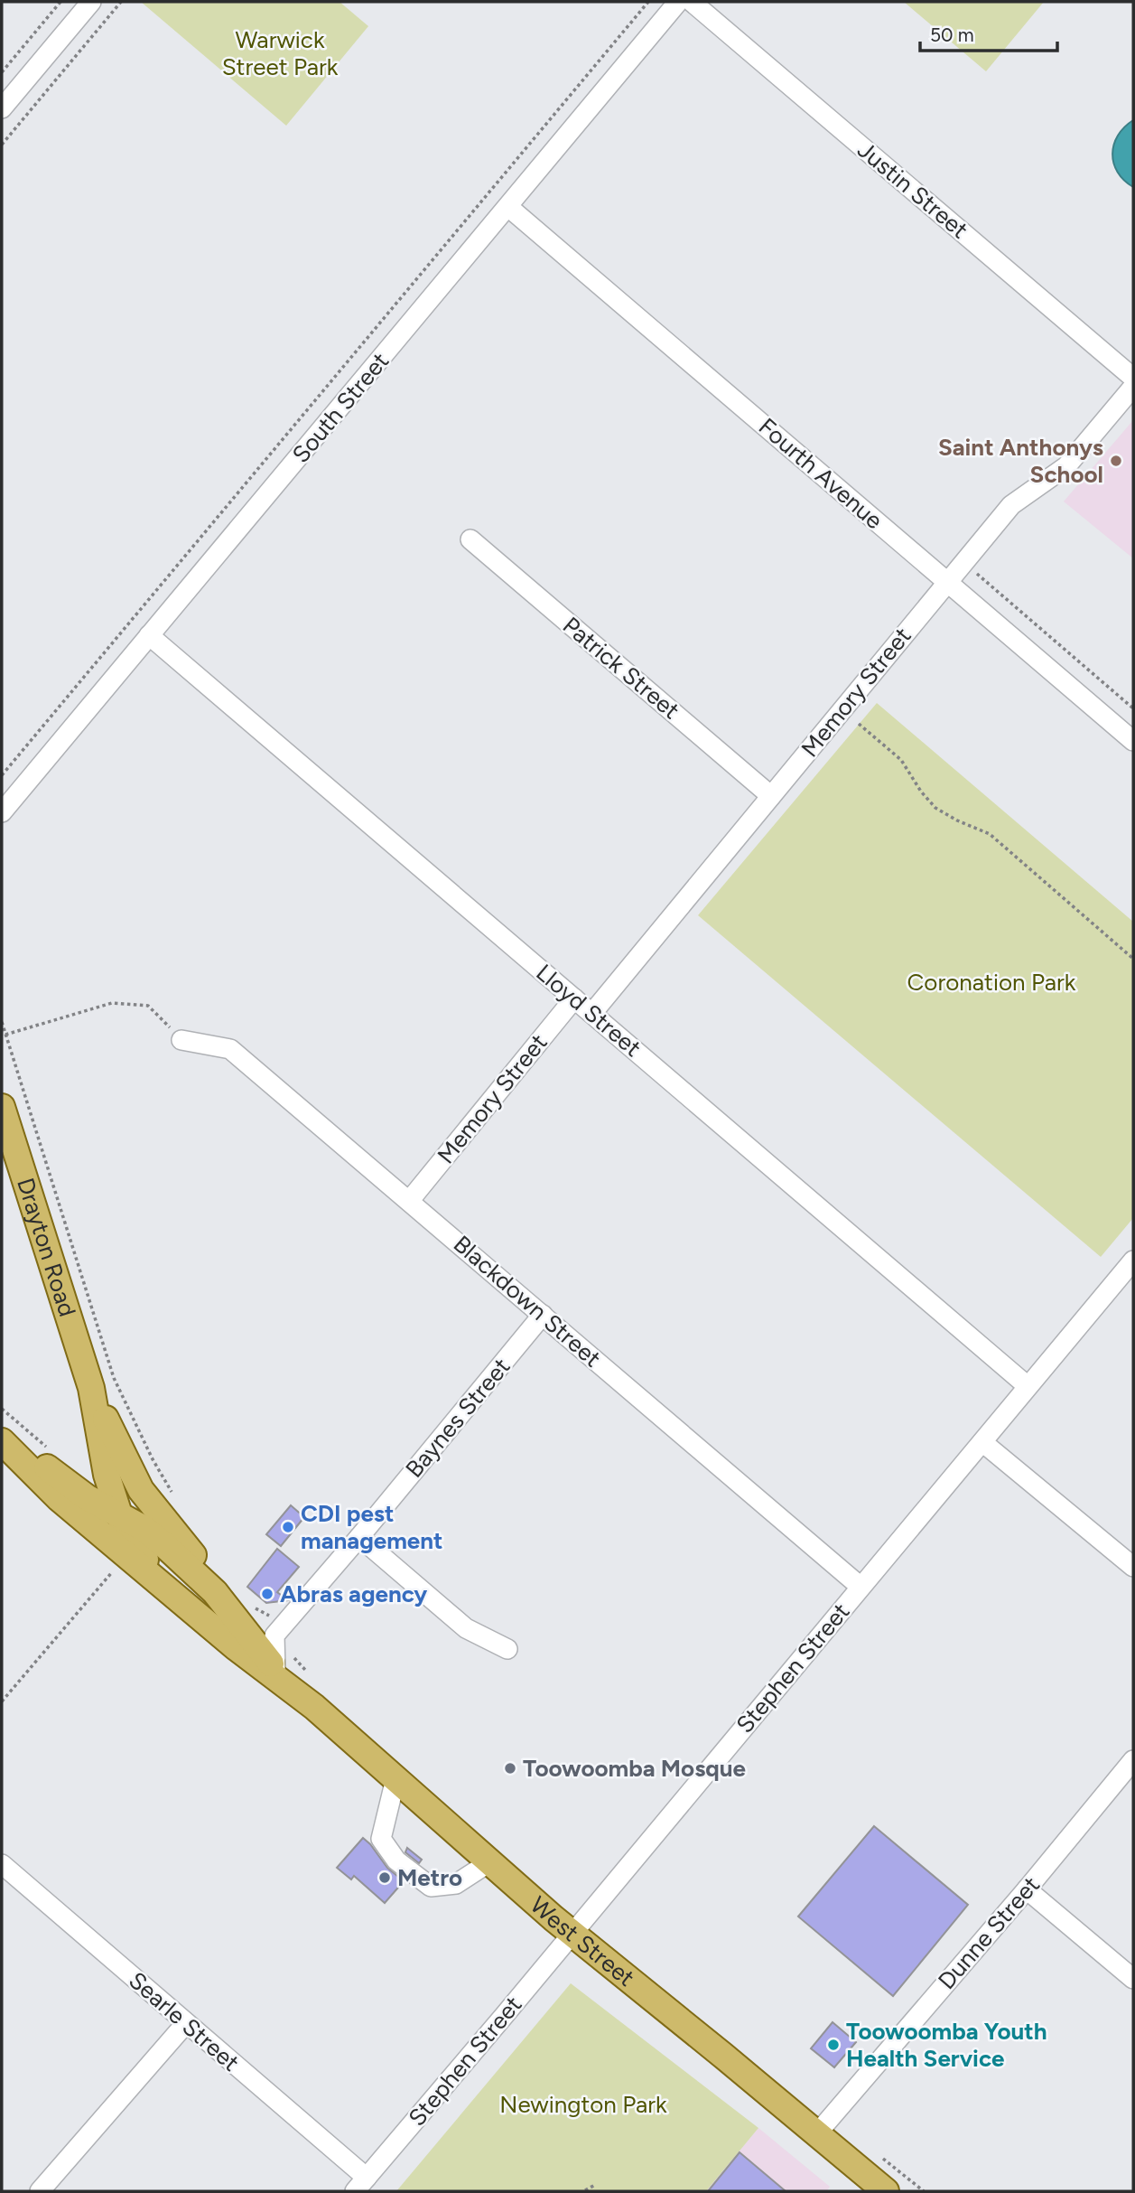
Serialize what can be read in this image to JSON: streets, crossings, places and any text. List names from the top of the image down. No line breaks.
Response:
{"streets":{"main road":["Drayton Road","West Street"],"street":["Justin Street","South Street","Fourth Avenue","Patrick Street","Memory Street","Lloyd Street","Blackdown Street","Baynes Street","Stephen Street","Dunne Street","Searle Street"]},"crossings":[["South Street","Fourth Avenue"],["South Street","Lloyd Street"],["Fourth Avenue","Memory Street"],["Patrick Street","Memory Street"],["Memory Street","Lloyd Street"],["Memory Street","Blackdown Street"],["Lloyd Street","Stephen Street"],["Blackdown Street","Baynes Street"],["Blackdown Street","Stephen Street"],["Stephen Street","West Street"],["Stephen Street","Searle Street"],["Dunne Street","West Street"]],"parks":["Warwick Street Park","Coronation Park","Newington Park"],"places":["Saint Anthonys School","CDI pest management","Abras agency","Toowoomba Mosque","Metro","Toowoomba Youth Health Service"],"scale_bar":"50 m"}
